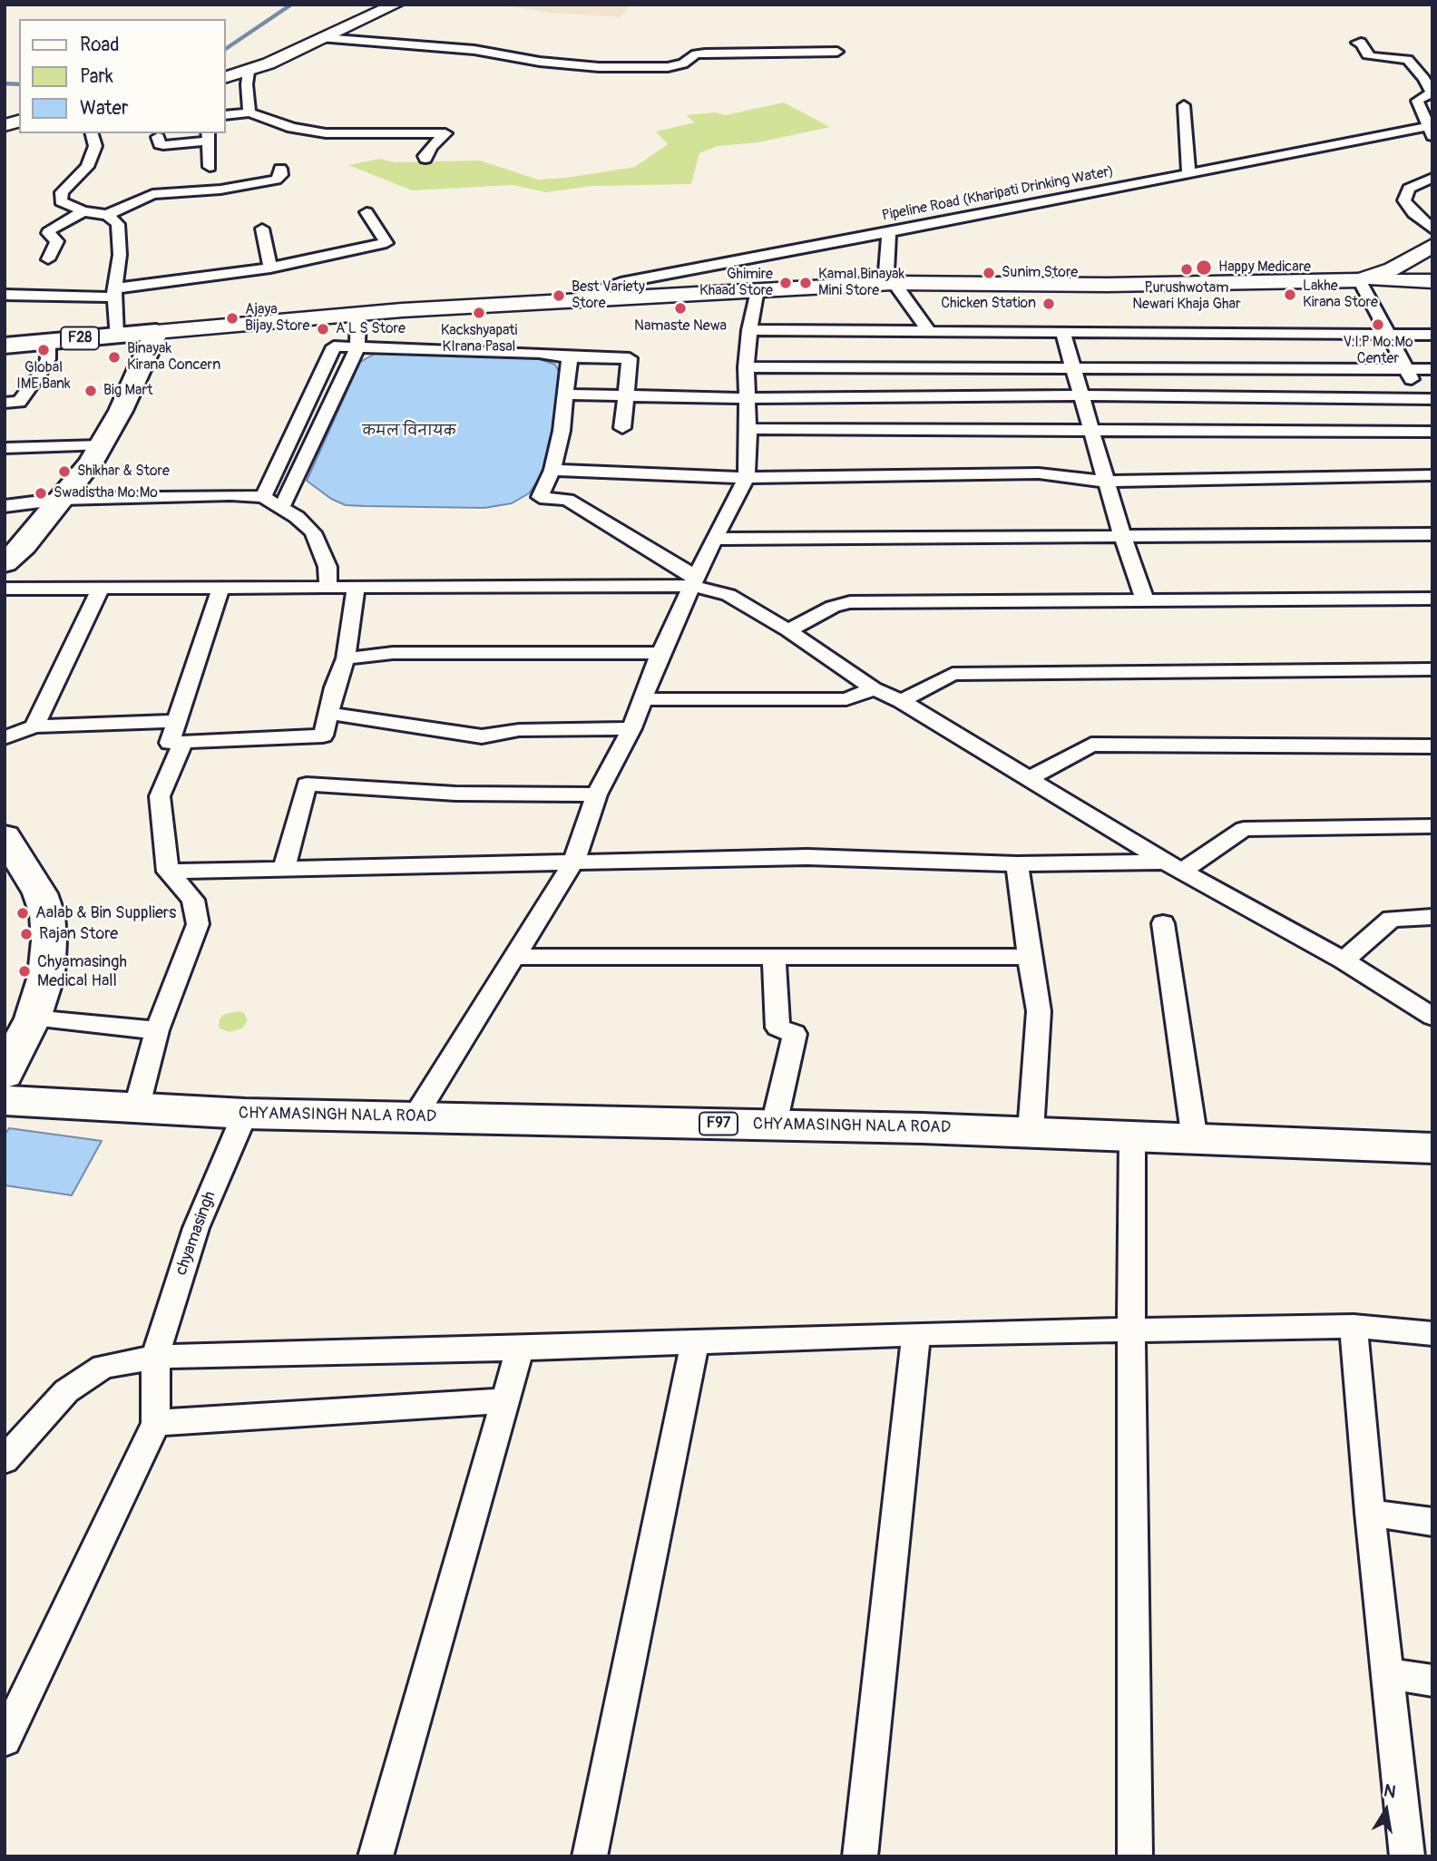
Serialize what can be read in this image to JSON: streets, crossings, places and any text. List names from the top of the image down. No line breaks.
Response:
{"streets":{"main road":["F28","CHYAMASINGH NALA ROAD","F97"],"street":["Pipeline Road (Kharipati Drinking Water)","chyamasingh"]},"crossings":[["Pipeline Road (Kharipati Drinking Water)","F28"],["CHYAMASINGH NALA ROAD","chyamasingh"]],"districts":["कमल विनायक"],"places":["Happy Medicare","Purushwotam Newari Khaja Ghar","Sunim Store","Ghimire Khaad Store","Kamal Binayak Mini Store","Lakhe Kirana Store","Best Variety Store","Chicken Station","Namaste Newa","Kackshyapati KIrana Pasal","Ajaya Bijay Store","V.I.P Mo:Mo Center","A L S Store","Global IME Bank","Binayak Kirana Concern","Big Mart","Shikhar & Store","Swadistha Mo:Mo","Aalab & Bin Suppliers","Rajan Store","Chyamasingh Medical Hall"],"legend":["Road","Park","Water"],"north":"top"}
